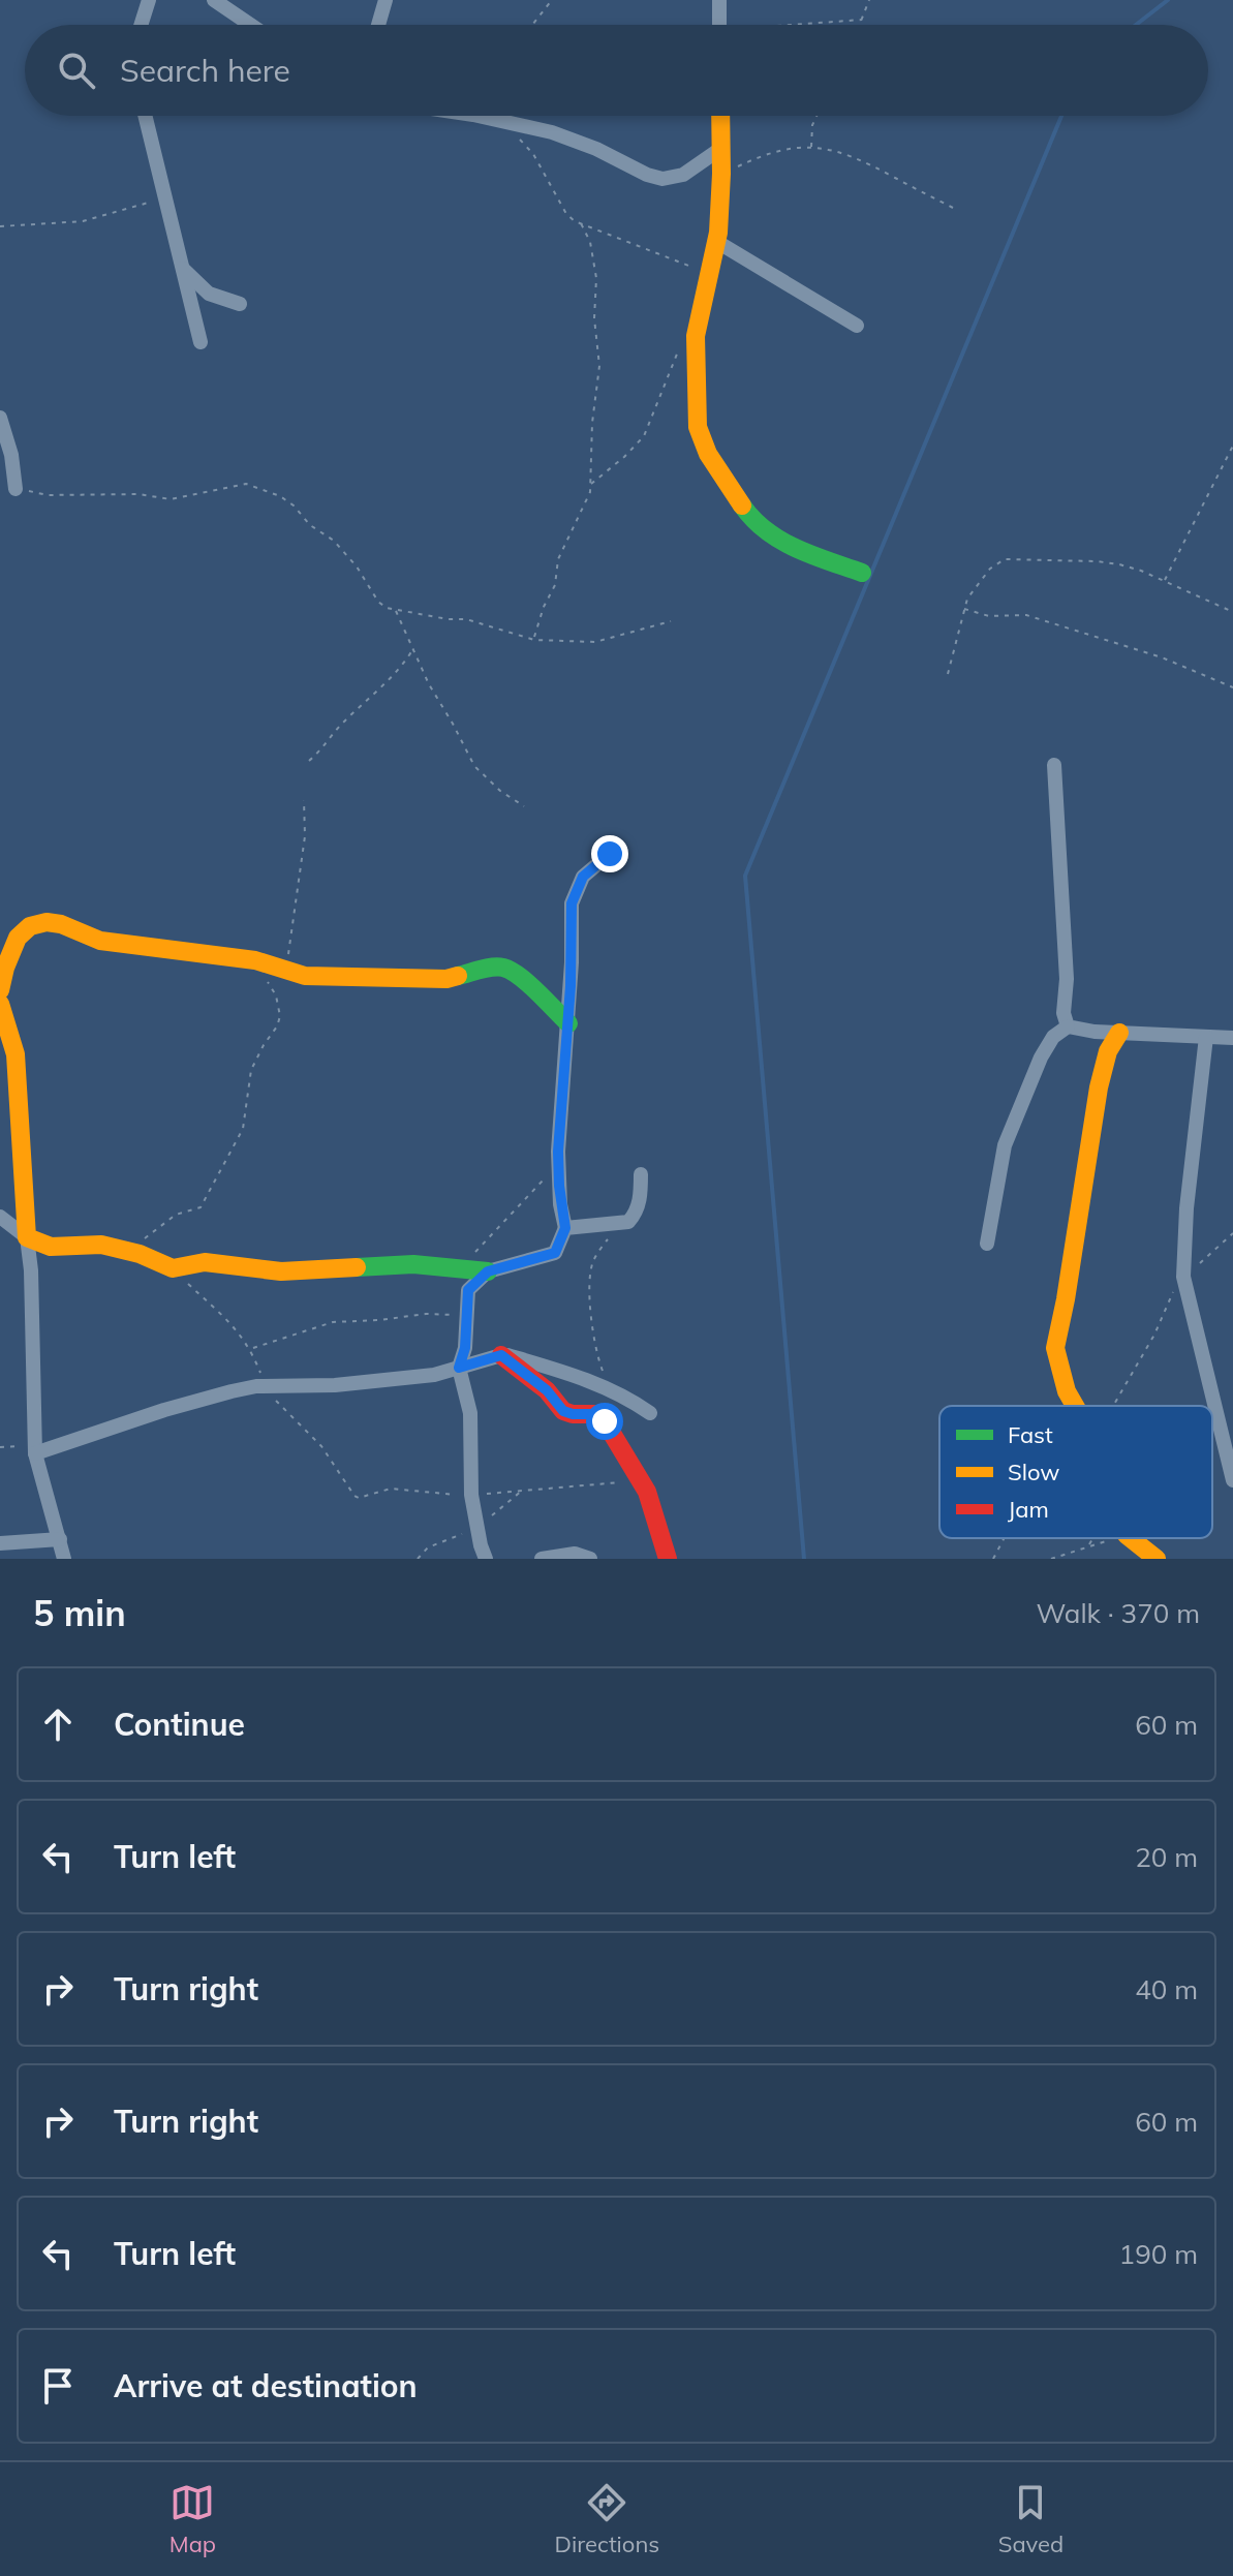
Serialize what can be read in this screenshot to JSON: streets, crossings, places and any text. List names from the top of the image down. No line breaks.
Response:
{"legend":["Fast","Slow","Jam"],"page":{"search":"Search here","heading":["5 min","Walk · 370 m"],"list":[["Continue","60 m"],["Turn left","20 m"],["Turn right","40 m"],["Turn right","60 m"],["Turn left","190 m"],"Arrive at destination"],"nav":["Map","Directions","Saved"]}}
